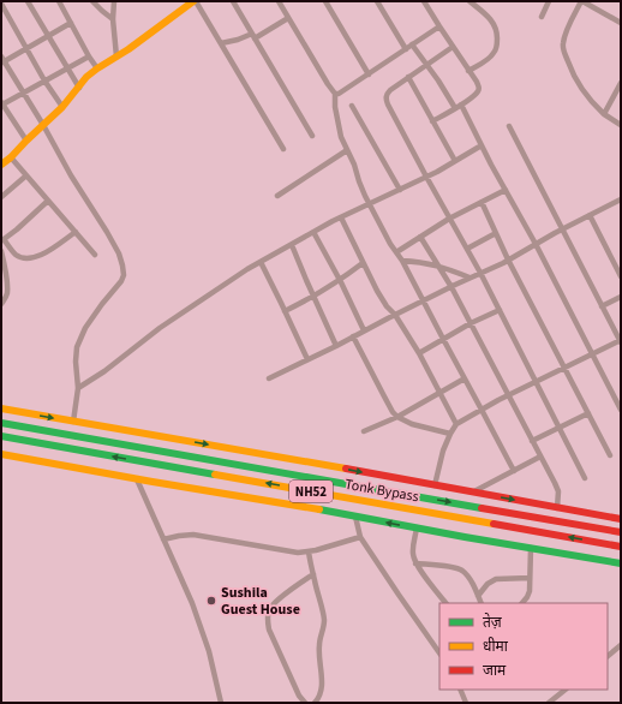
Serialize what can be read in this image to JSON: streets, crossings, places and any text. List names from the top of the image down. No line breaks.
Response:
{"streets":{"main road":["Tonk Bypass","NH52"]},"places":["Sushila Guest House"],"legend":["तेज़","धीमा","जाम"]}
